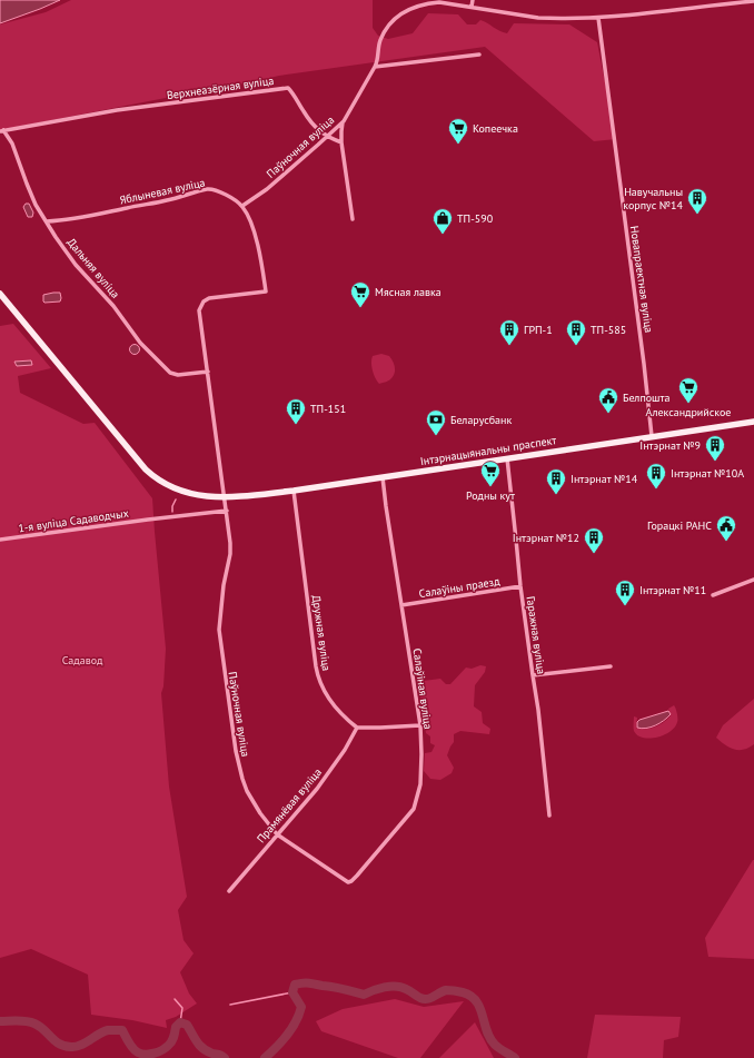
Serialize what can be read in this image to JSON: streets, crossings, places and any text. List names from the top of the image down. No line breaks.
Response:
{"streets":{"main road":["Інтэрнацыянальны праспект"],"street":["Верхнеазёрная вуліца","Паўночная вуліца","Яблыневая вуліца","Дальняя вуліца","Новапраектная вуліца","1-я вуліца Садаводчых","Салаўіны праезд","Дружная вуліца","Гаражная вуліца","Салаўіная вуліца","Прамянёвая вуліца"]},"crossings":[["Верхнеазёрная вуліца","Паўночная вуліца"],["Верхнеазёрная вуліца","Дальняя вуліца"],["Паўночная вуліца","Яблыневая вуліца"],["Паўночная вуліца","Новапраектная вуліца"],["Паўночная вуліца","Інтэрнацыянальны праспект"],["Паўночная вуліца","1-я вуліца Садаводчых"],["Паўночная вуліца","Салаўіная вуліца"],["Паўночная вуліца","Прамянёвая вуліца"],["Яблыневая вуліца","Дальняя вуліца"],["Новапраектная вуліца","Інтэрнацыянальны праспект"],["Інтэрнацыянальны праспект","Дружная вуліца"],["Інтэрнацыянальны праспект","Гаражная вуліца"],["Інтэрнацыянальны праспект","Салаўіная вуліца"],["Салаўіны праезд","Гаражная вуліца"],["Салаўіны праезд","Салаўіная вуліца"],["Дружная вуліца","Прамянёвая вуліца"]],"parks":["Садавод"],"places":{"supermarket":["Копеечка","Мясная лавка","Александрийское","Родны кут"],"building":["Навучальны корпус №14","ГРП-1","ТП-585","ТП-151","Інтэрнат №9","Інтэрнат №10А","Інтэрнат №14","Інтэрнат №12","Інтэрнат №11"],"shop":["ТП-590"],"public building":["Белпошта","Горацкі РАНС"],"bank":["Беларусбанк"]}}
